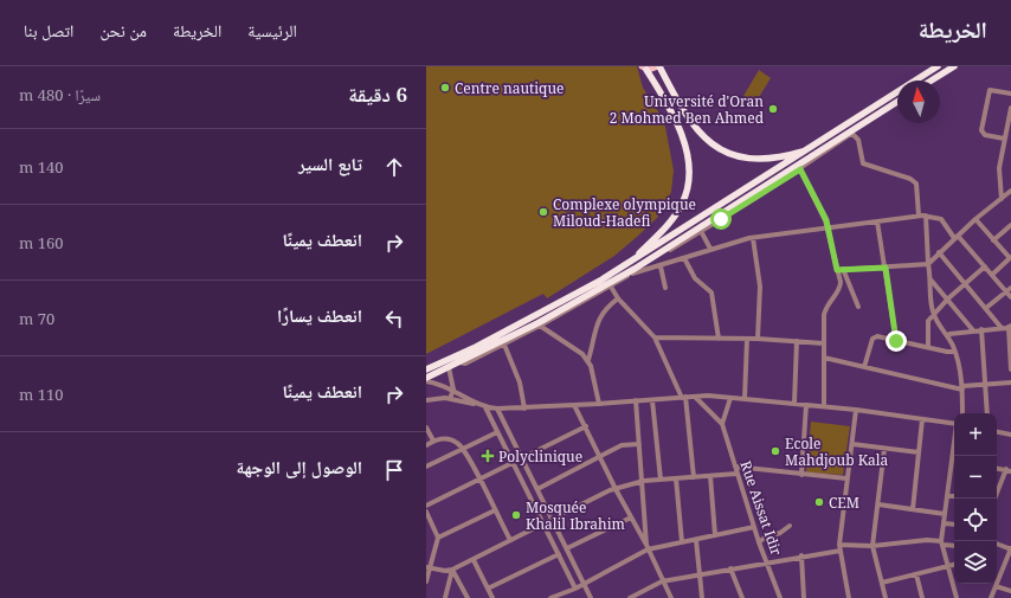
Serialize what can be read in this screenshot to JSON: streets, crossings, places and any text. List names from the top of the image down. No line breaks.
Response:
{"streets":{"street":["Rue Aissat Idir"]},"places":{"other":["Centre nautique","Université d'Oran 2 Mohmed Ben Ahmed","Complexe olympique Miloud-Hadefi","Ecole Mahdjoub Kala","CEM","Mosquée Khalil Ibrahim"],"health":["Polyclinique"]},"north":"top","page":{"header":"الخريطة","nav":["الرئيسية","الخريطة","من نحن","اتصل بنا"],"heading":["6 دقيقة","سيرًا · 480 m"],"list":[["تابع السير","140 m"],["انعطف يمينًا","160 m"],["انعطف يسارًا","70 m"],["انعطف يمينًا","110 m"],"الوصول إلى الوجهة"],"map_buttons":["+","−"]}}
